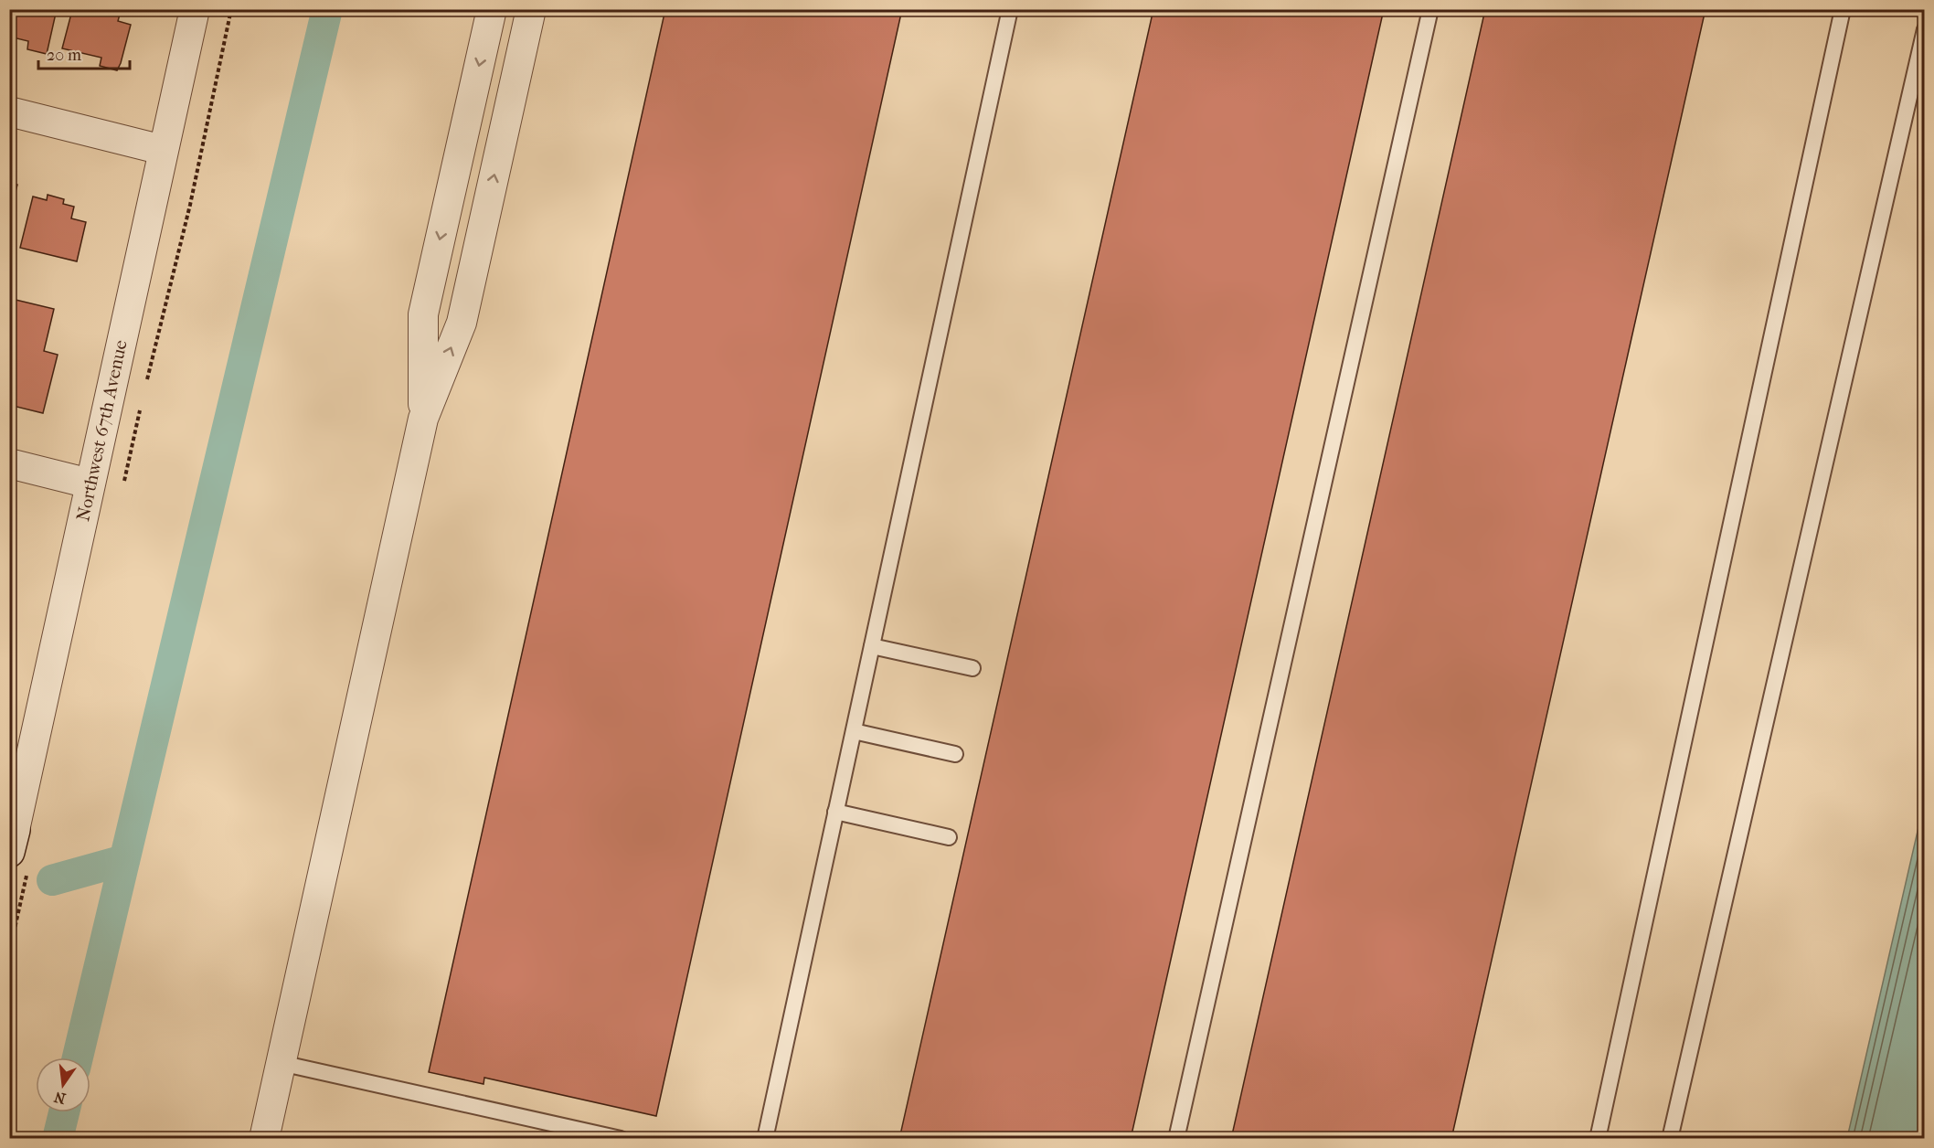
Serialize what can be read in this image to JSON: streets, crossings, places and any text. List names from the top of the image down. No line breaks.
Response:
{"streets":{"street":["Northwest 67th Avenue"]},"scale_bar":"20 m","north":"bottom"}
